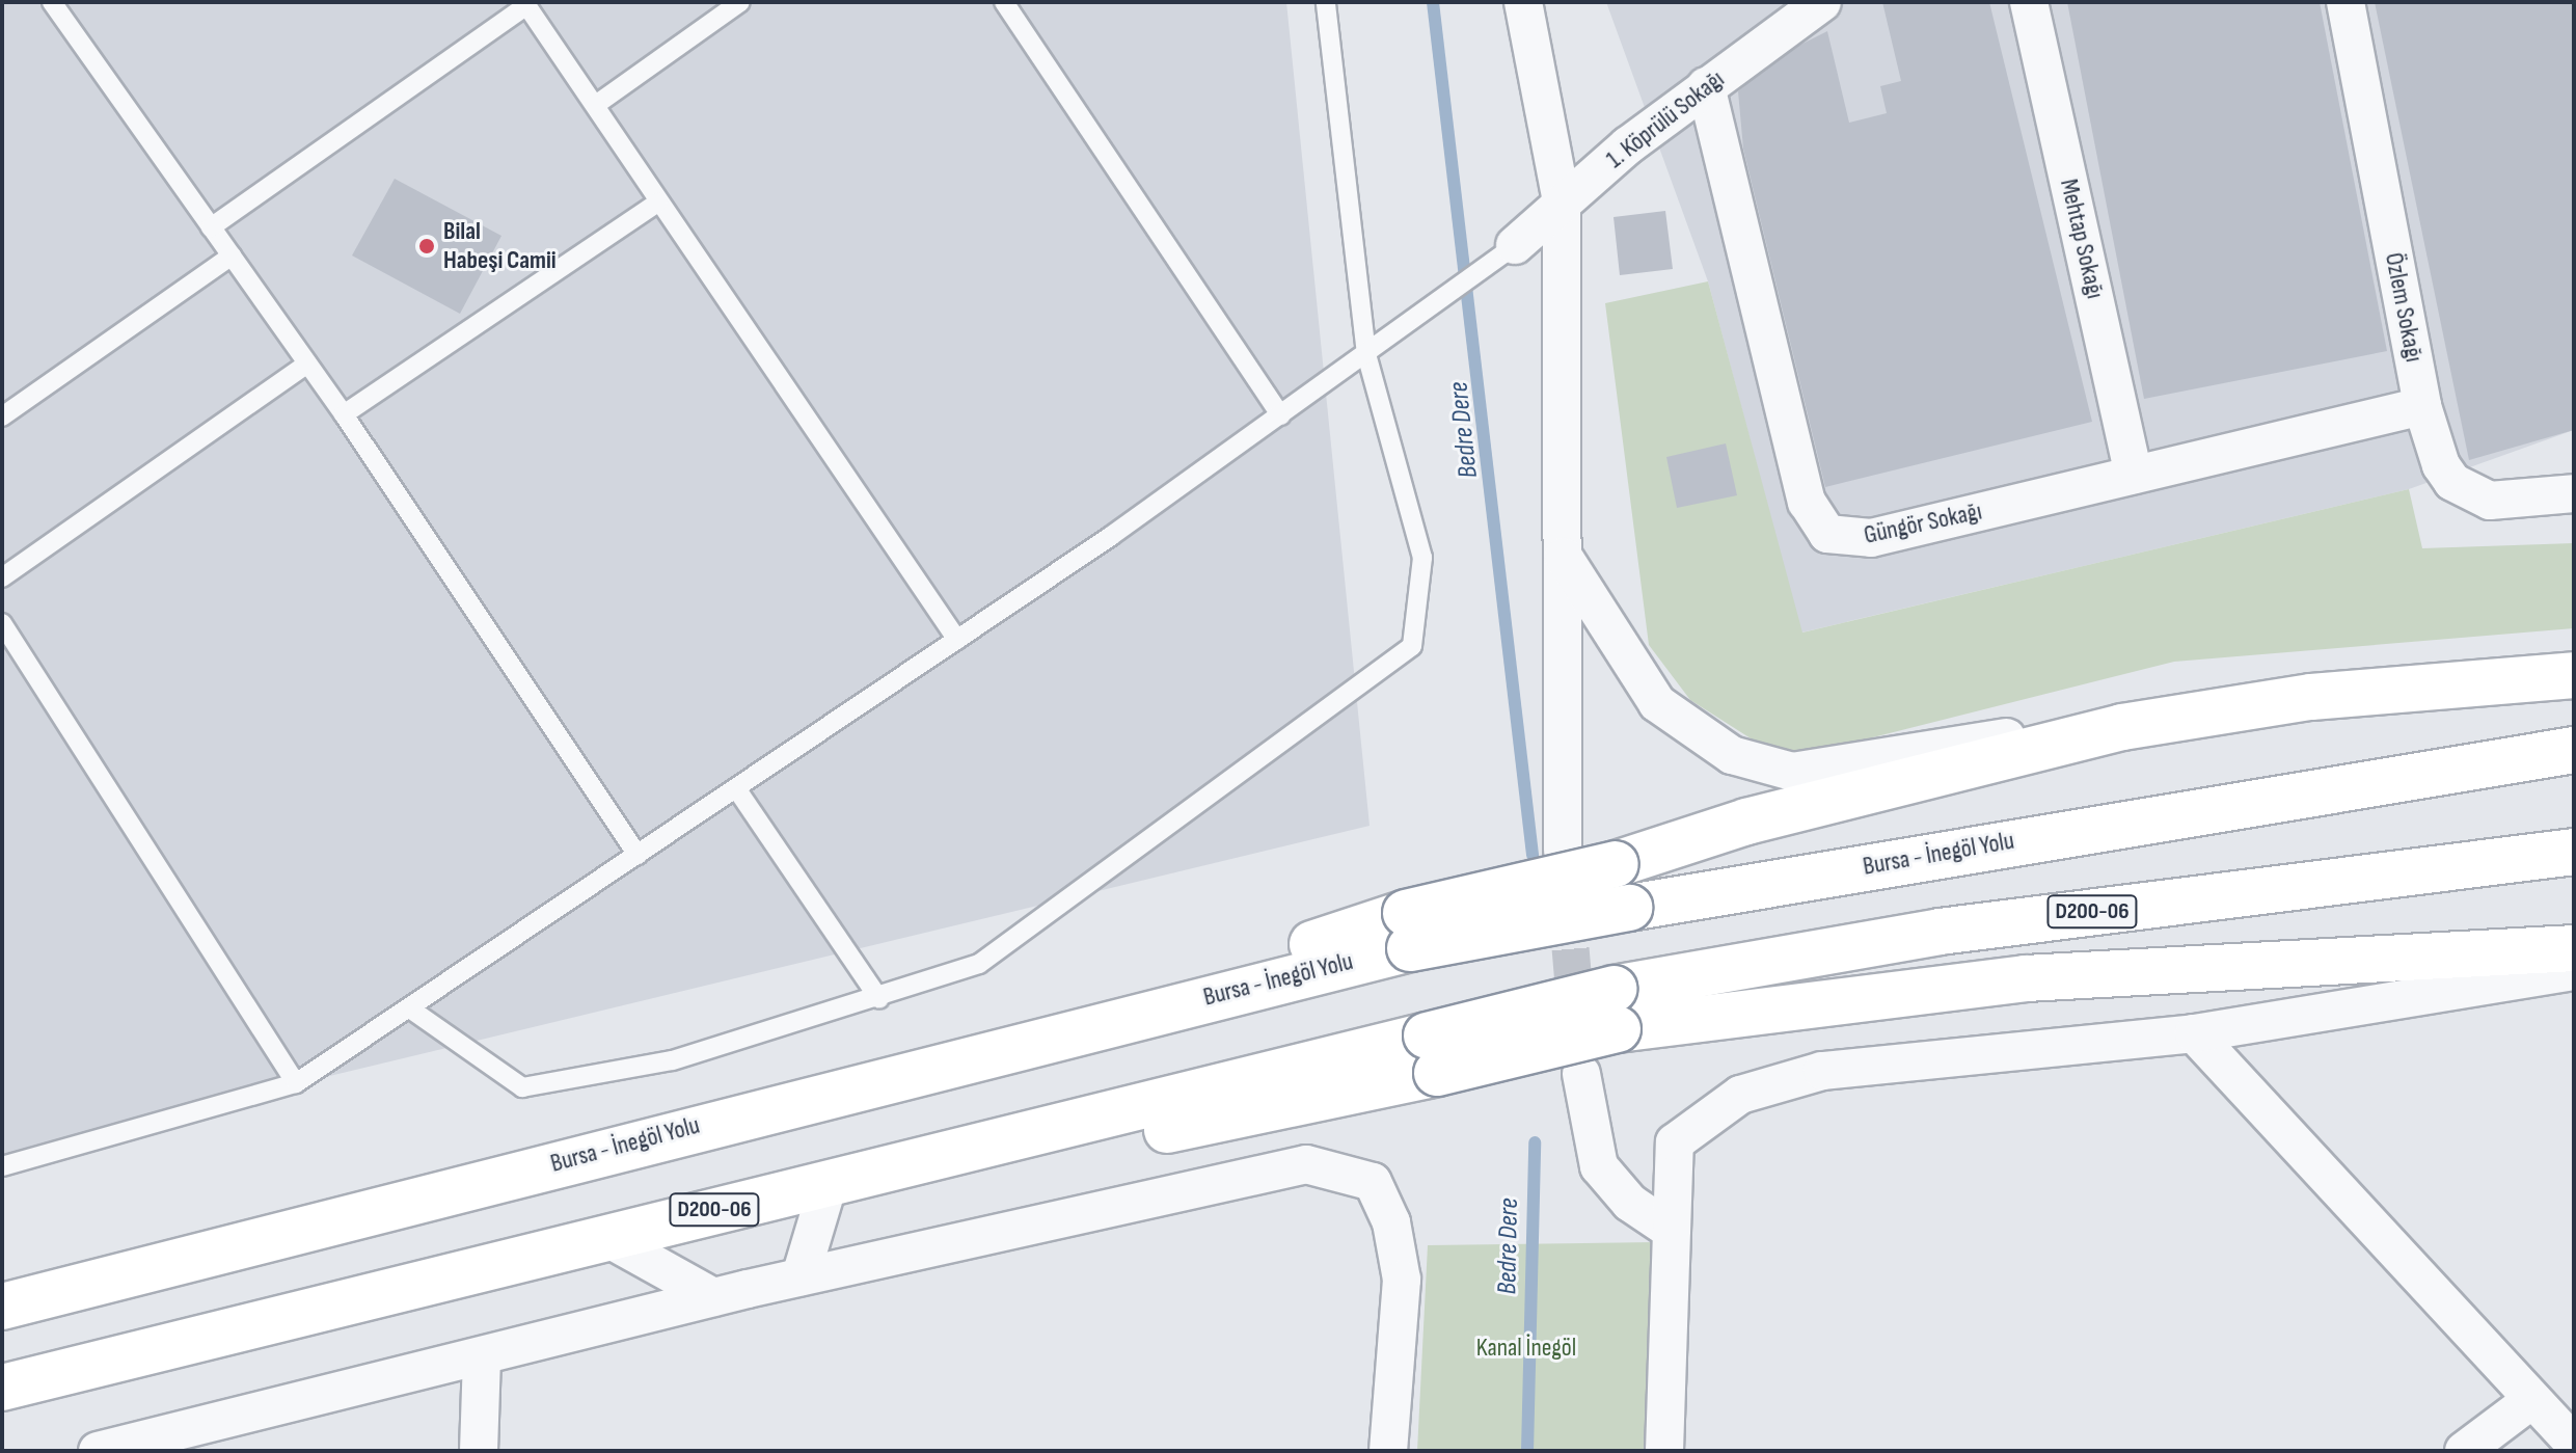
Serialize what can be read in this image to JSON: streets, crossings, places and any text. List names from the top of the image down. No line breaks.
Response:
{"streets":{"highway":["Bursa - İnegöl Yolu","D200-06"],"street":["1. Köprülü Sokağı","Mehtap Sokağı","Özlem Sokağı","Güngör Sokağı"]},"crossings":[["1. Köprülü Sokağı","Güngör Sokağı"],["Mehtap Sokağı","Güngör Sokağı"],["Özlem Sokağı","Güngör Sokağı"]],"water":["Bedre Dere"],"parks":["Kanal İnegöl"],"places":["Bilal Habeşi Camii"]}
